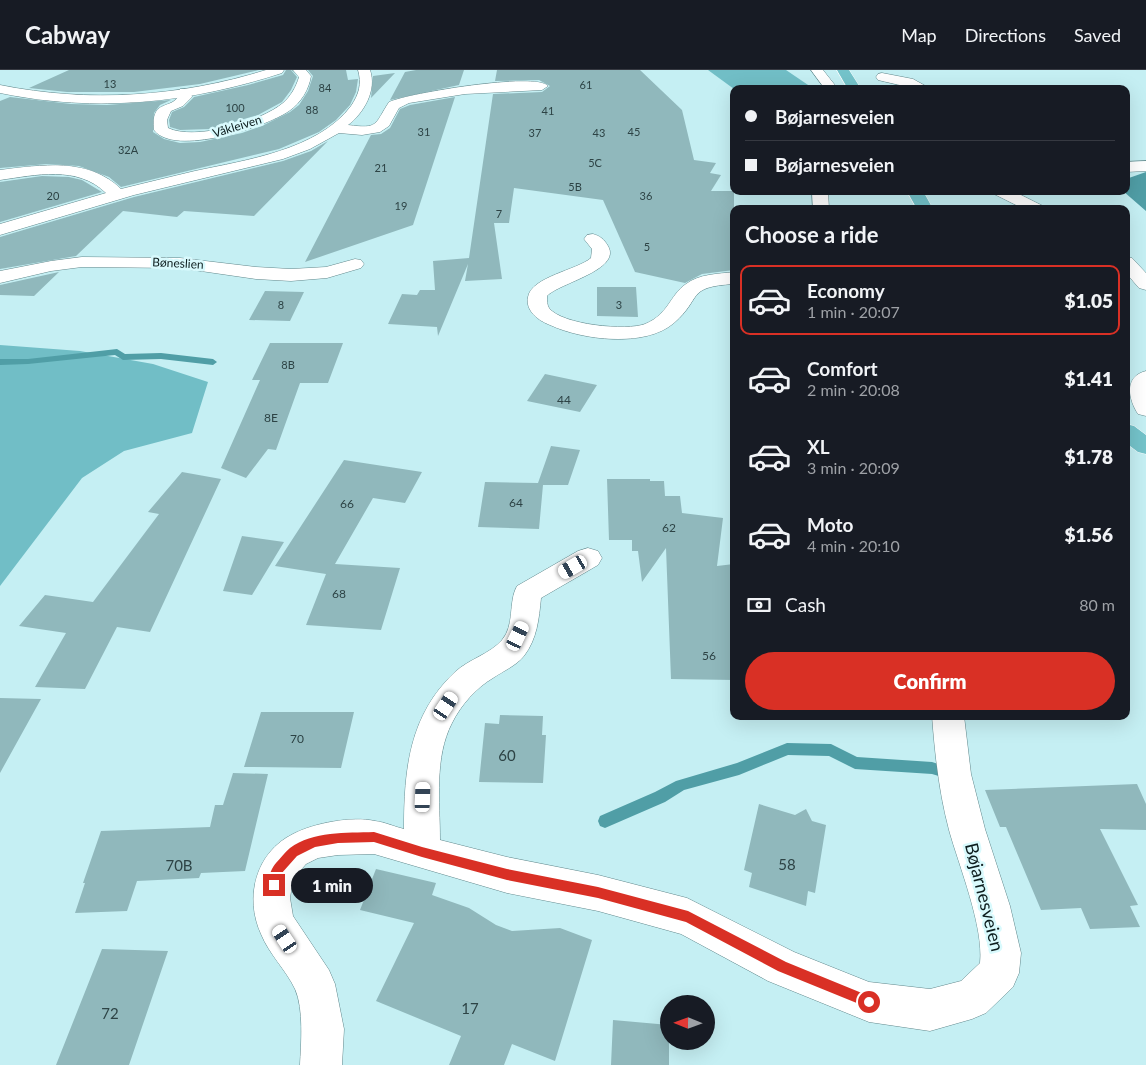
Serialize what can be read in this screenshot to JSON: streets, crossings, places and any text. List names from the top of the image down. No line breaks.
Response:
{"streets":{"street":["Våkleiven","Bøneslien","Bøjarnesveien"]},"house_numbers":["13","61","84","100","88","41","31","45","37","43","32A","5C","21","5B","20","36","19","7","5","8","3","8B","44","8E","64","66","62","68","56","70","60","58","70B","17","72"],"north":"left","page":{"header":"Cabway","nav":["Map","Directions","Saved"],"banner":["Bøjarnesveien","Bøjarnesveien"],"heading":"Choose a ride","list":[{"name":"Economy","note":"1 min · 20:07","value":"$1.05"},{"name":"Comfort","note":"2 min · 20:08","value":"$1.41"},{"name":"XL","note":"3 min · 20:09","value":"$1.78"},{"name":"Moto","note":"4 min · 20:10","value":"$1.56"}],"pay":["Cash","80 m"],"buttons":"Confirm","bubble":"1 min"}}
